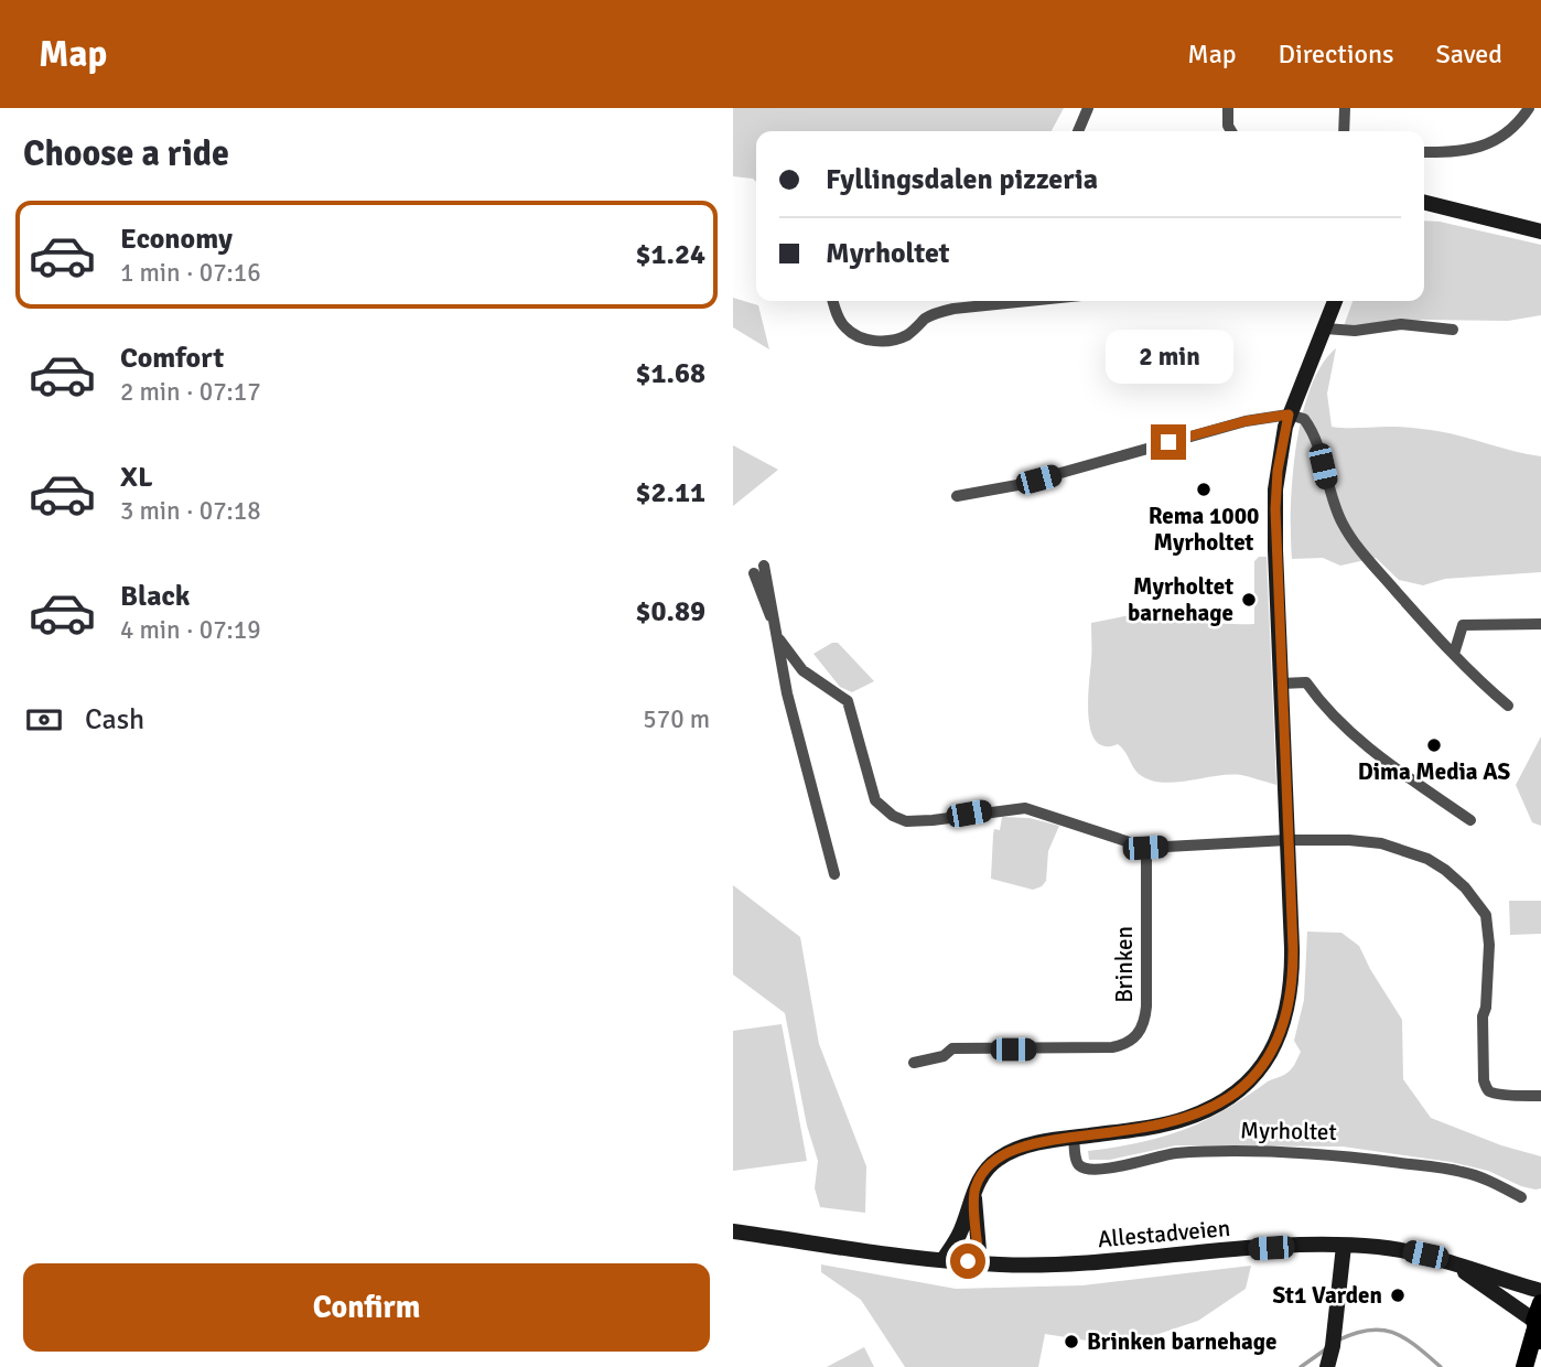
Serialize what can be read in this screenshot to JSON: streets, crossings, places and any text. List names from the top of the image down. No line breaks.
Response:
{"streets":{"main road":["Myrholtet","Allestadveien"],"street":["Brinken"]},"places":["Rema 1000 Myrholtet","Myrholtet barnehage","Dima Media AS","St1 Varden","Brinken barnehage"],"page":{"header":"Map","nav":["Map","Directions","Saved"],"heading":"Choose a ride","banner":["Fyllingsdalen pizzeria","Myrholtet"],"list":[{"name":"Economy","note":"1 min · 07:16","value":"$1.24"},{"name":"Comfort","note":"2 min · 07:17","value":"$1.68"},{"name":"XL","note":"3 min · 07:18","value":"$2.11"},{"name":"Black","note":"4 min · 07:19","value":"$0.89"}],"bubble":"2 min","pay":["Cash","570 m"],"buttons":"Confirm"}}
